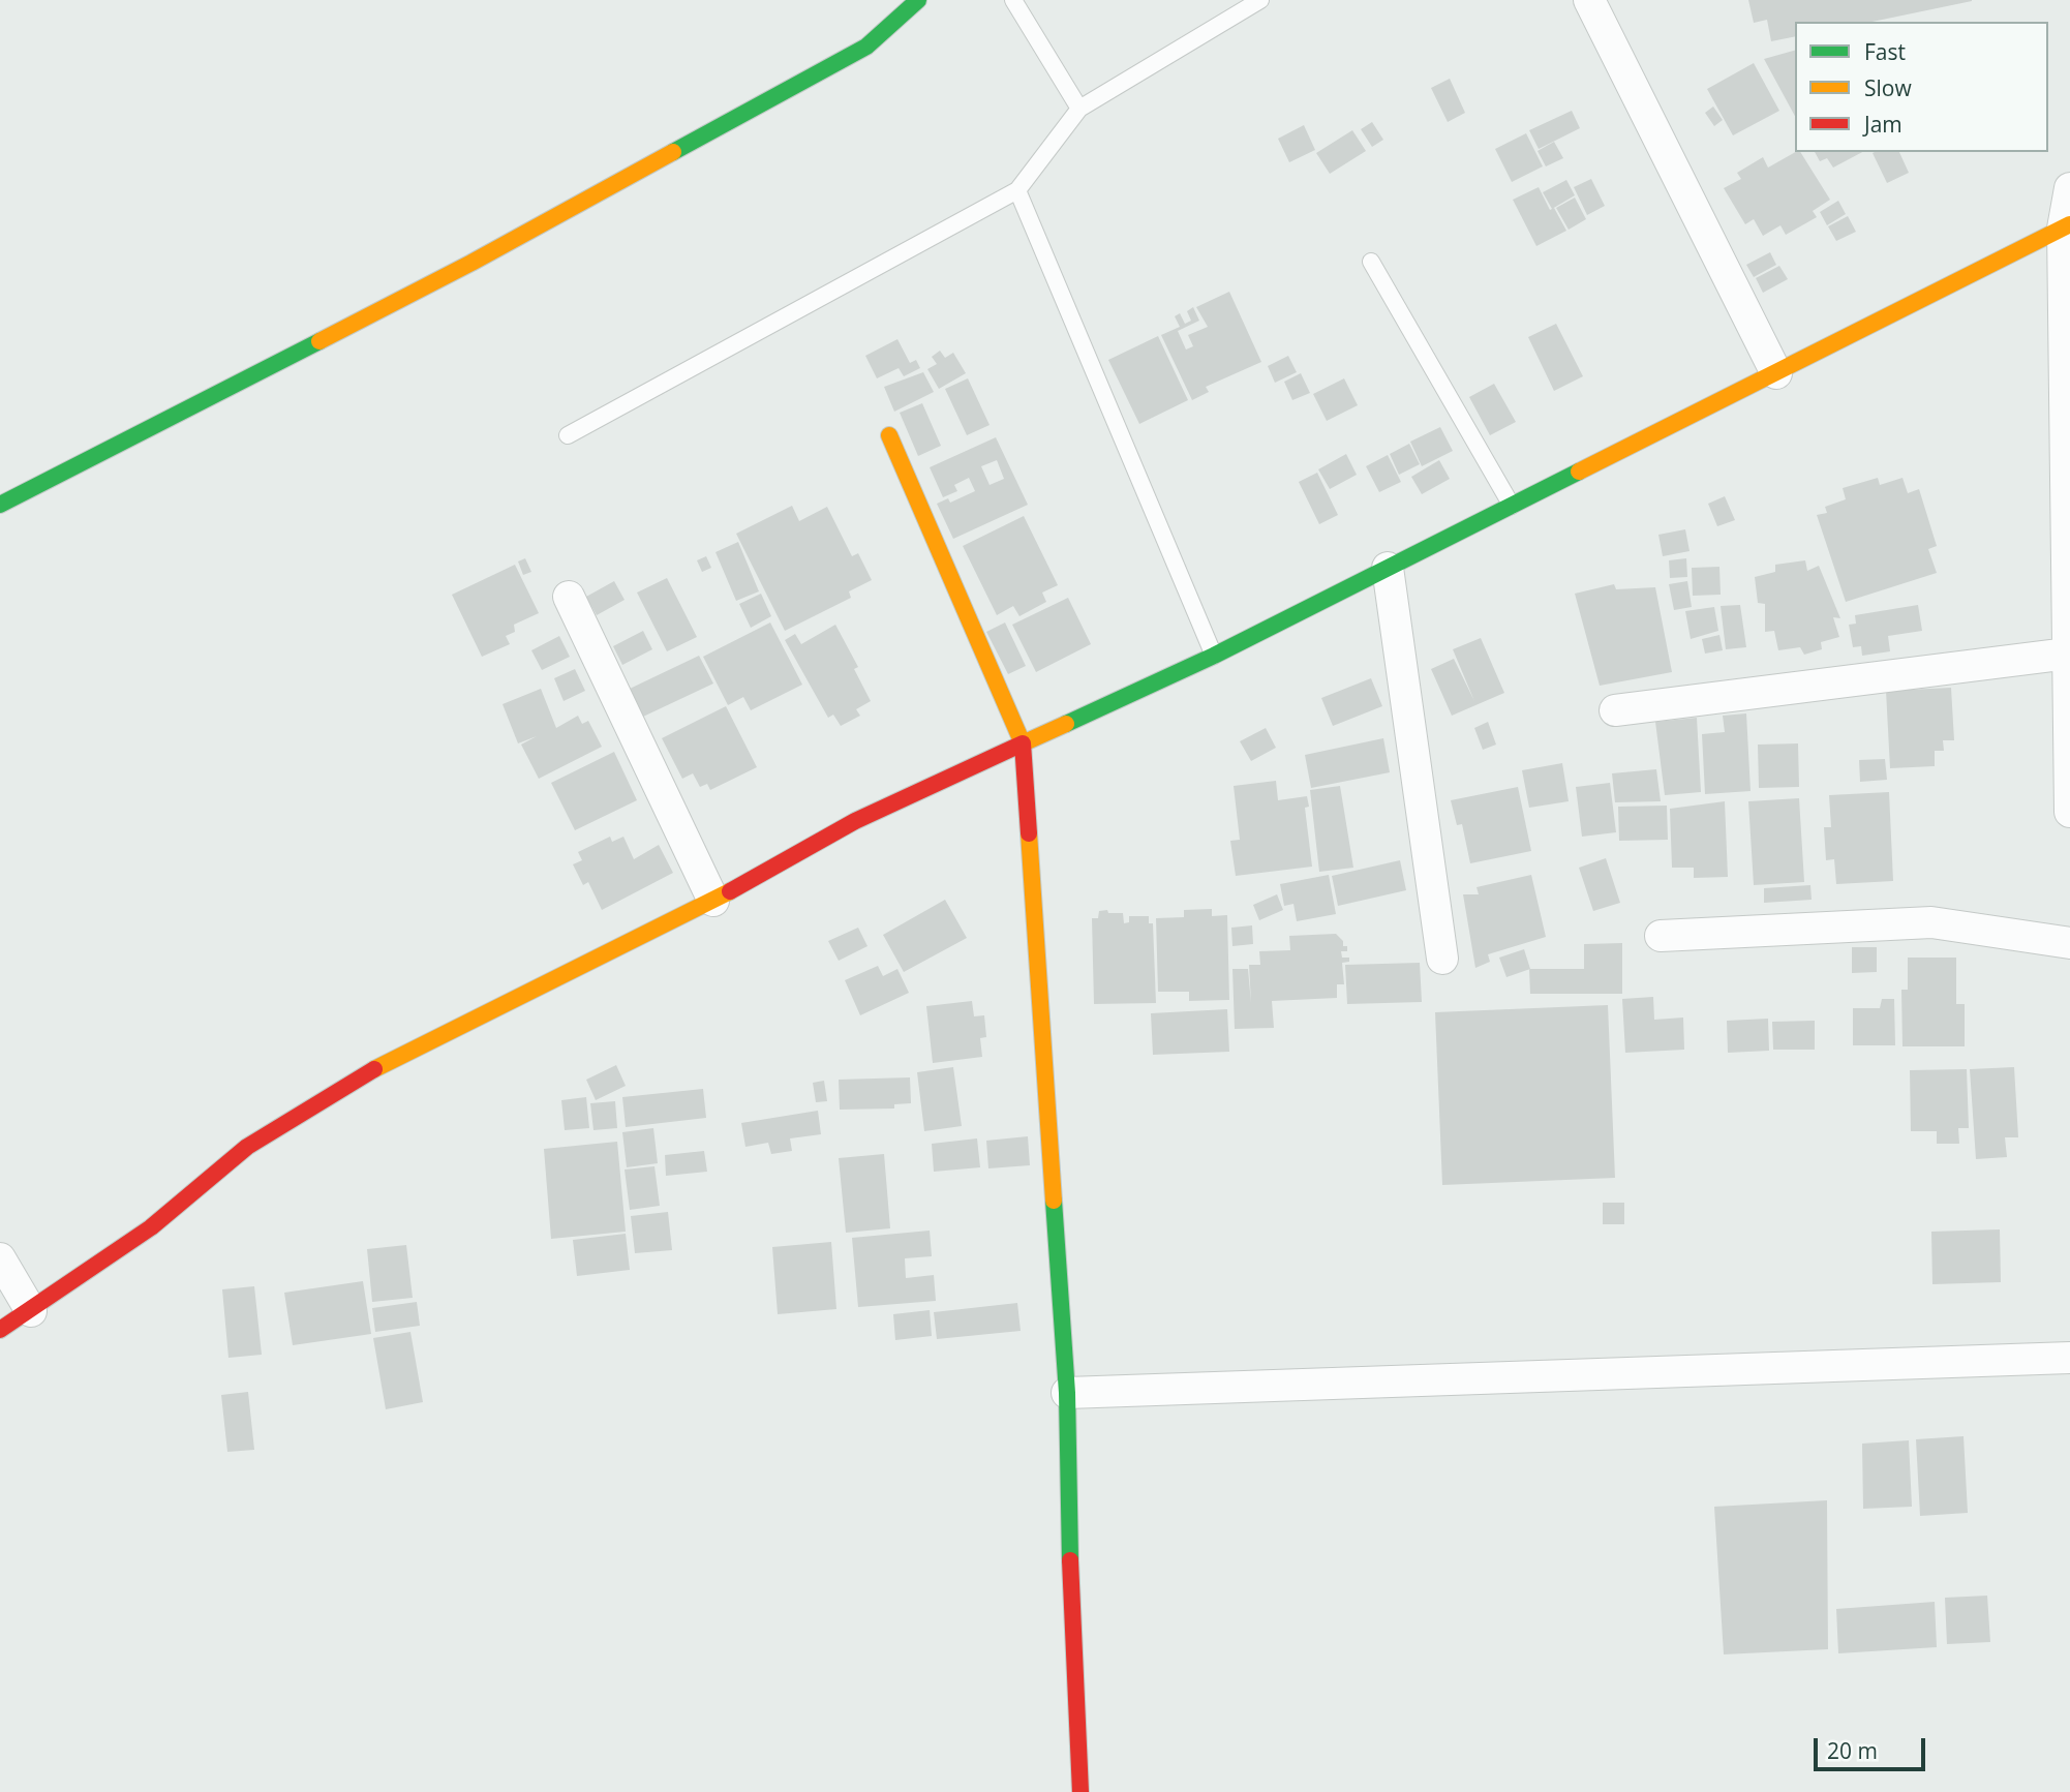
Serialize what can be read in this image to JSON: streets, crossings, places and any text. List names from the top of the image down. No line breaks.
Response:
{"legend":["Fast","Slow","Jam"],"scale_bar":"20 m"}
